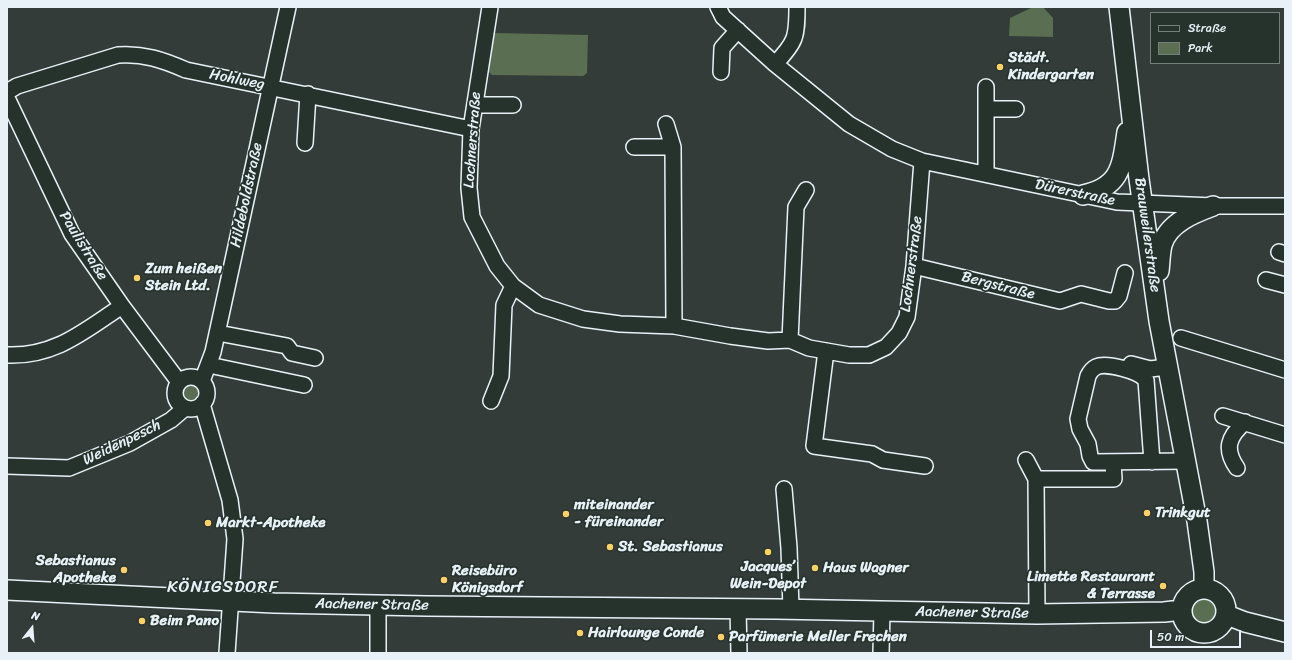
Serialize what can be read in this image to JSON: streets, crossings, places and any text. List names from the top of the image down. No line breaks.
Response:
{"streets":{"main road":["Brauweilerstraße","Aachener Straße"],"street":["Hohlweg","Lochnerstraße","Dürerstraße","Hildeboldstraße","Paulistraße","Bergstraße","Weidenpesch"]},"crossings":[["Hohlweg","Lochnerstraße"],["Hohlweg","Hildeboldstraße"],["Lochnerstraße","Dürerstraße"],["Lochnerstraße","Bergstraße"],["Dürerstraße","Brauweilerstraße"],["Hildeboldstraße","Paulistraße"],["Hildeboldstraße","Weidenpesch"],["Brauweilerstraße","Aachener Straße"],["Paulistraße","Weidenpesch"]],"districts":["KÖNIGSDORF"],"places":["Städt. Kindergarten","Zum heißen Stein Ltd.","Trinkgut","miteinander - füreinander","Markt-Apotheke","St. Sebastianus","Jacques’ Wein-Depot","Haus Wagner","Sebastianus Apotheke","Reisebüro Königsdorf","Limette Restaurant & Terrasse","Beim Pano","Hairlounge Conde","Parfümerie Meller Frechen"],"legend":["Straße","Park"],"scale_bar":"50 m","north":"top"}
